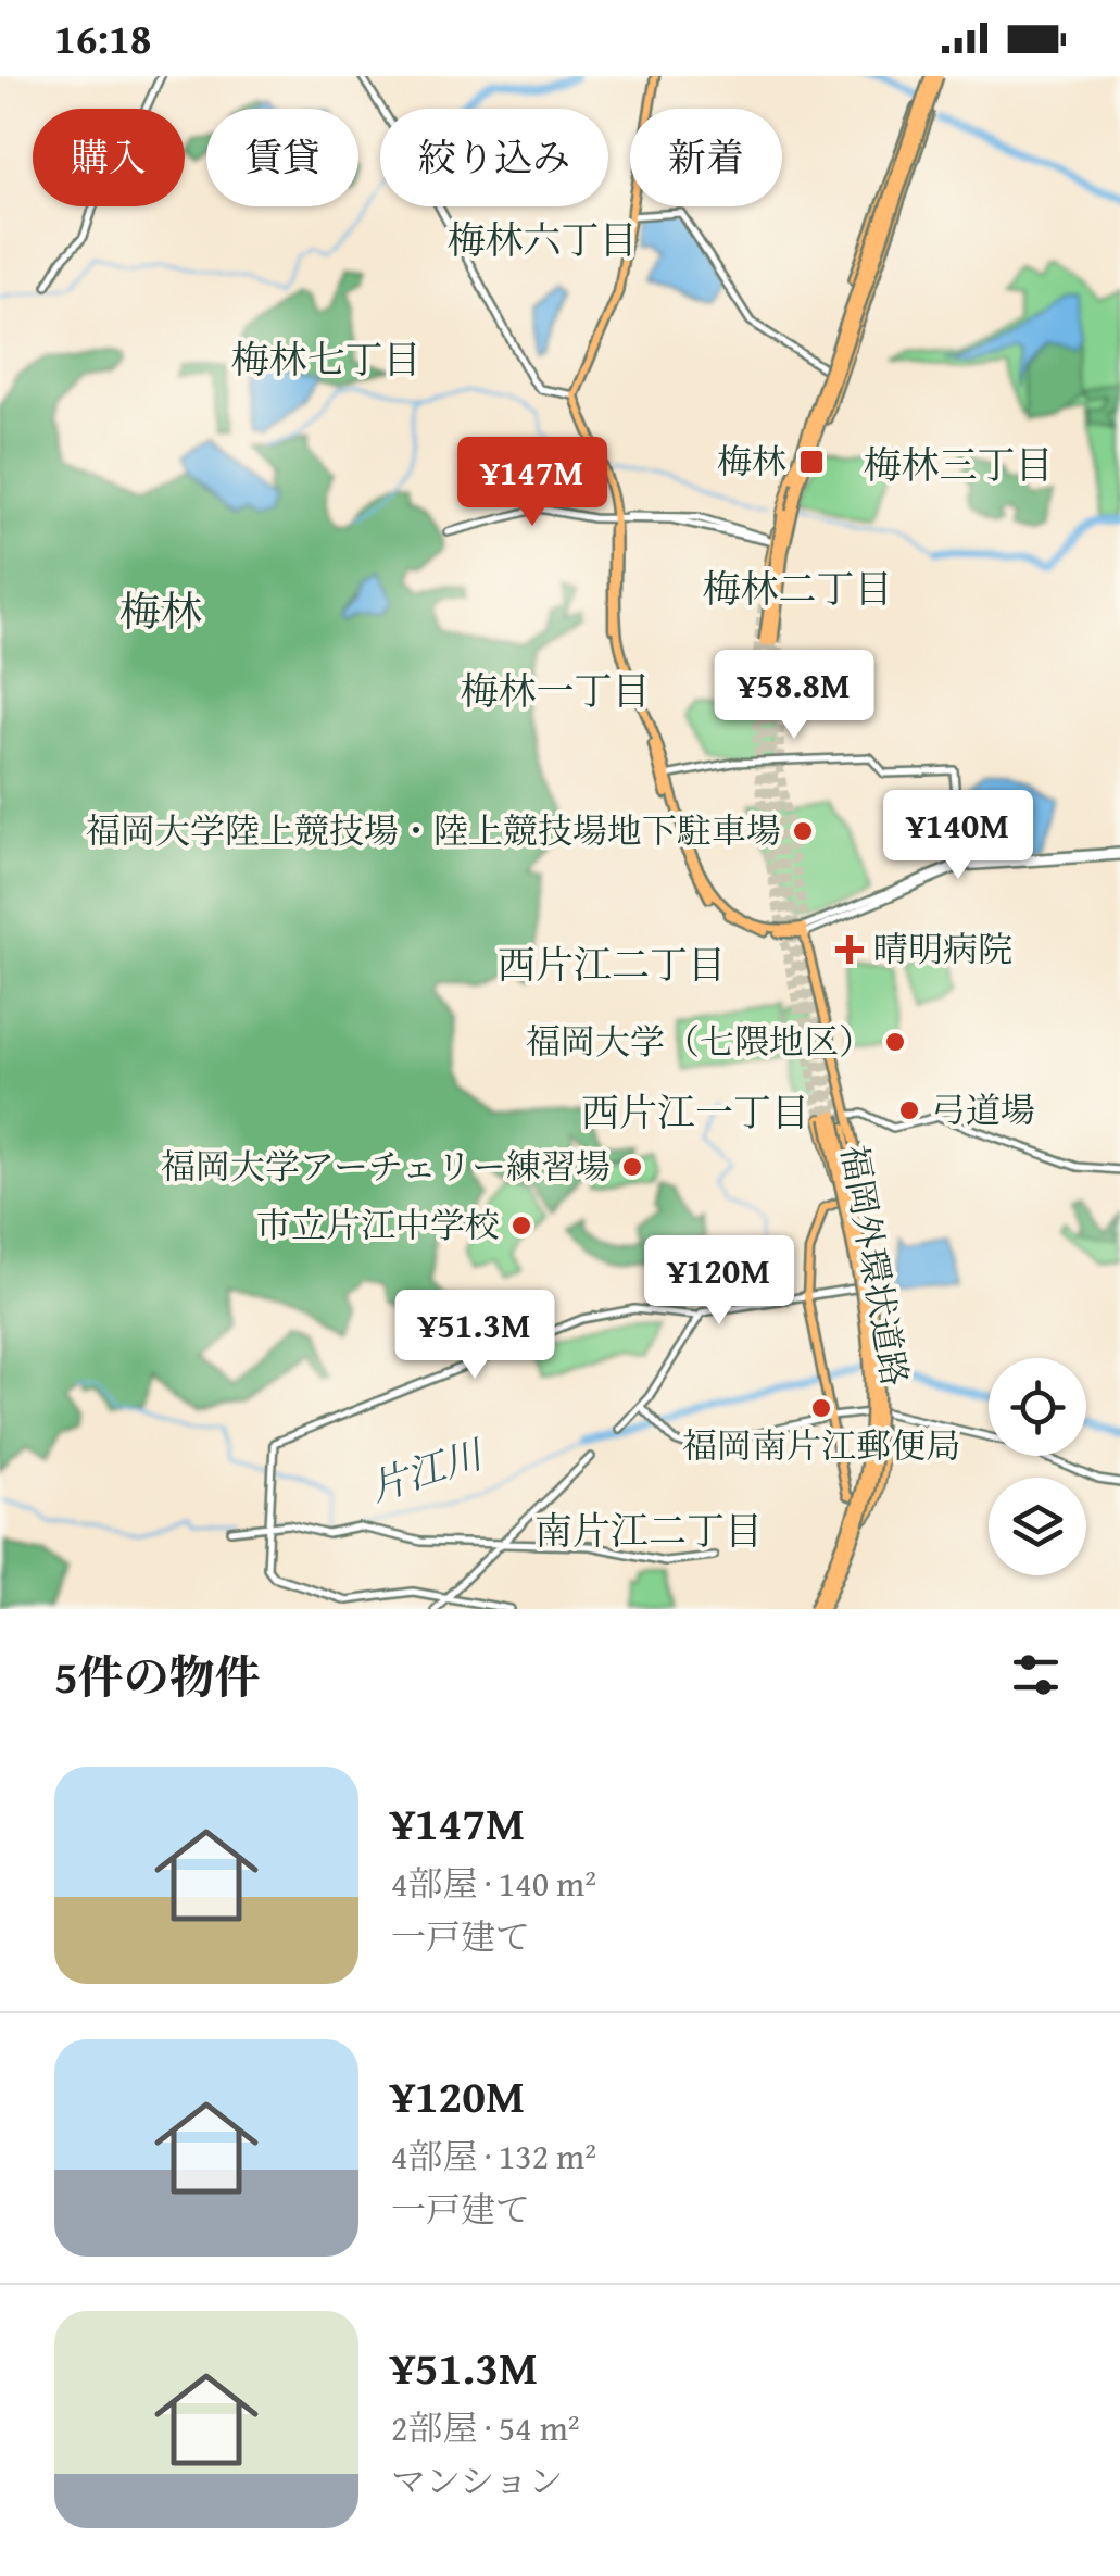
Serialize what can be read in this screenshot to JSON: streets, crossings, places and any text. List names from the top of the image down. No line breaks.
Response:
{"streets":{"highway":["福岡外環状道路"]},"districts":["梅林六丁目","梅林七丁目","梅林三丁目","梅林二丁目","梅林","梅林一丁目","西片江二丁目","西片江一丁目","南片江二丁目"],"water":["片江川"],"places":{"transit":["梅林"],"other":["福岡大学陸上競技場・陸上競技場地下駐車場","福岡大学（七隈地区）","弓道場","福岡大学アーチェリー練習場","市立片江中学校","福岡南片江郵便局"],"health":["晴明病院"]},"page":{"status":"16:18","chip":["購入","賃貸","絞り込み","新着"],"price":["¥147M","¥58.8M","¥140M","¥120M","¥51.3M"],"heading":"5件の物件","list":[{"name":"¥147M","note":"4部屋 · 140 m² · 一戸建て"},{"name":"¥120M","note":"4部屋 · 132 m² · 一戸建て"},{"name":"¥51.3M","note":"2部屋 · 54 m² · マンション"}]}}
